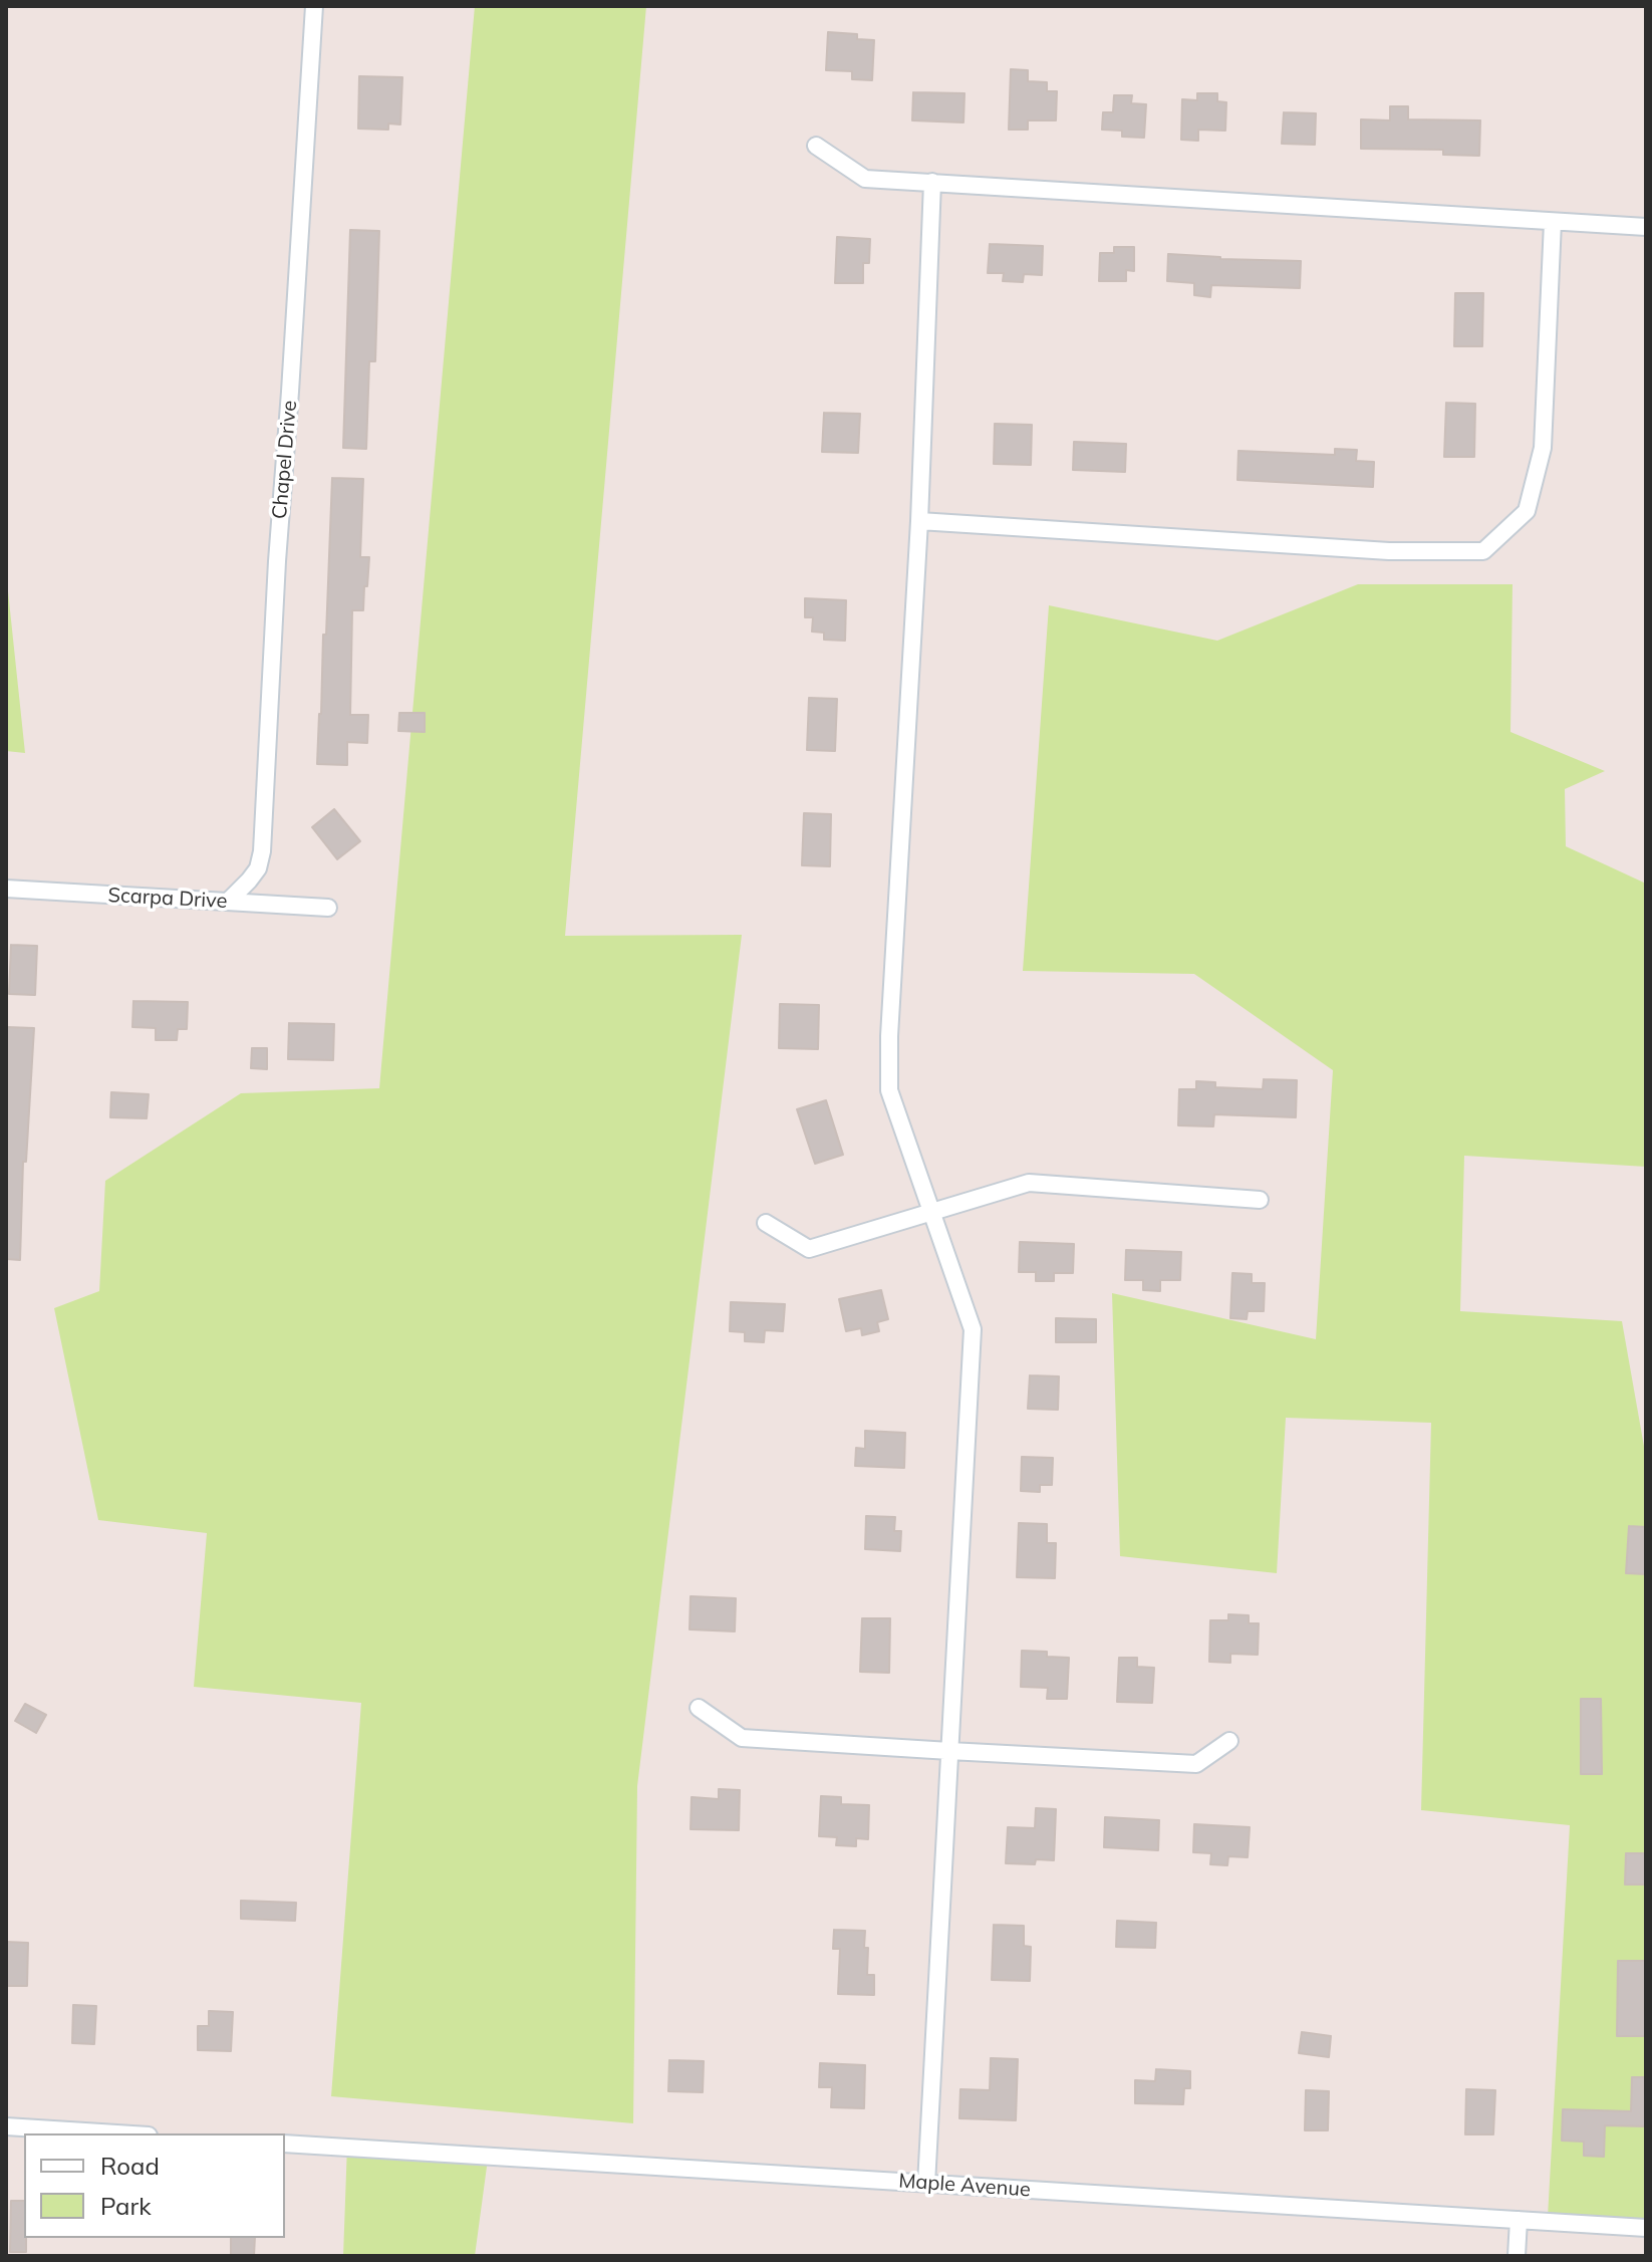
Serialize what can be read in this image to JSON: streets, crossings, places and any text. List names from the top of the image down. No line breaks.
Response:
{"streets":{"street":["Chapel Drive","Scarpa Drive","Maple Avenue"]},"crossings":[["Chapel Drive","Scarpa Drive"]],"legend":["Road","Park"]}
